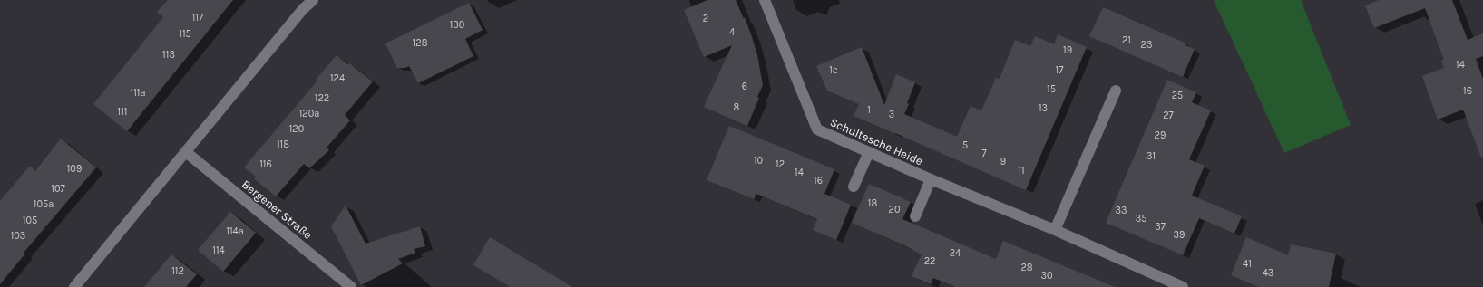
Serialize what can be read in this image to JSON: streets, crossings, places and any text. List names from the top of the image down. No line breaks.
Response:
{"streets":{"street":["Schultesche Heide","Bergener Straße"]},"house_numbers":["117","2","130","4","115","21","128","23","19","113","14","1c","17","124","6","15","16","111a","25","122","8","13","1","111","120a","3","27","120","29","118","5","7","31","10","9","116","12","109","11","14","16","107","18","105a","20","33","35","105","37","114a","39","103","114","24","22","41","28","112","43","30"]}
